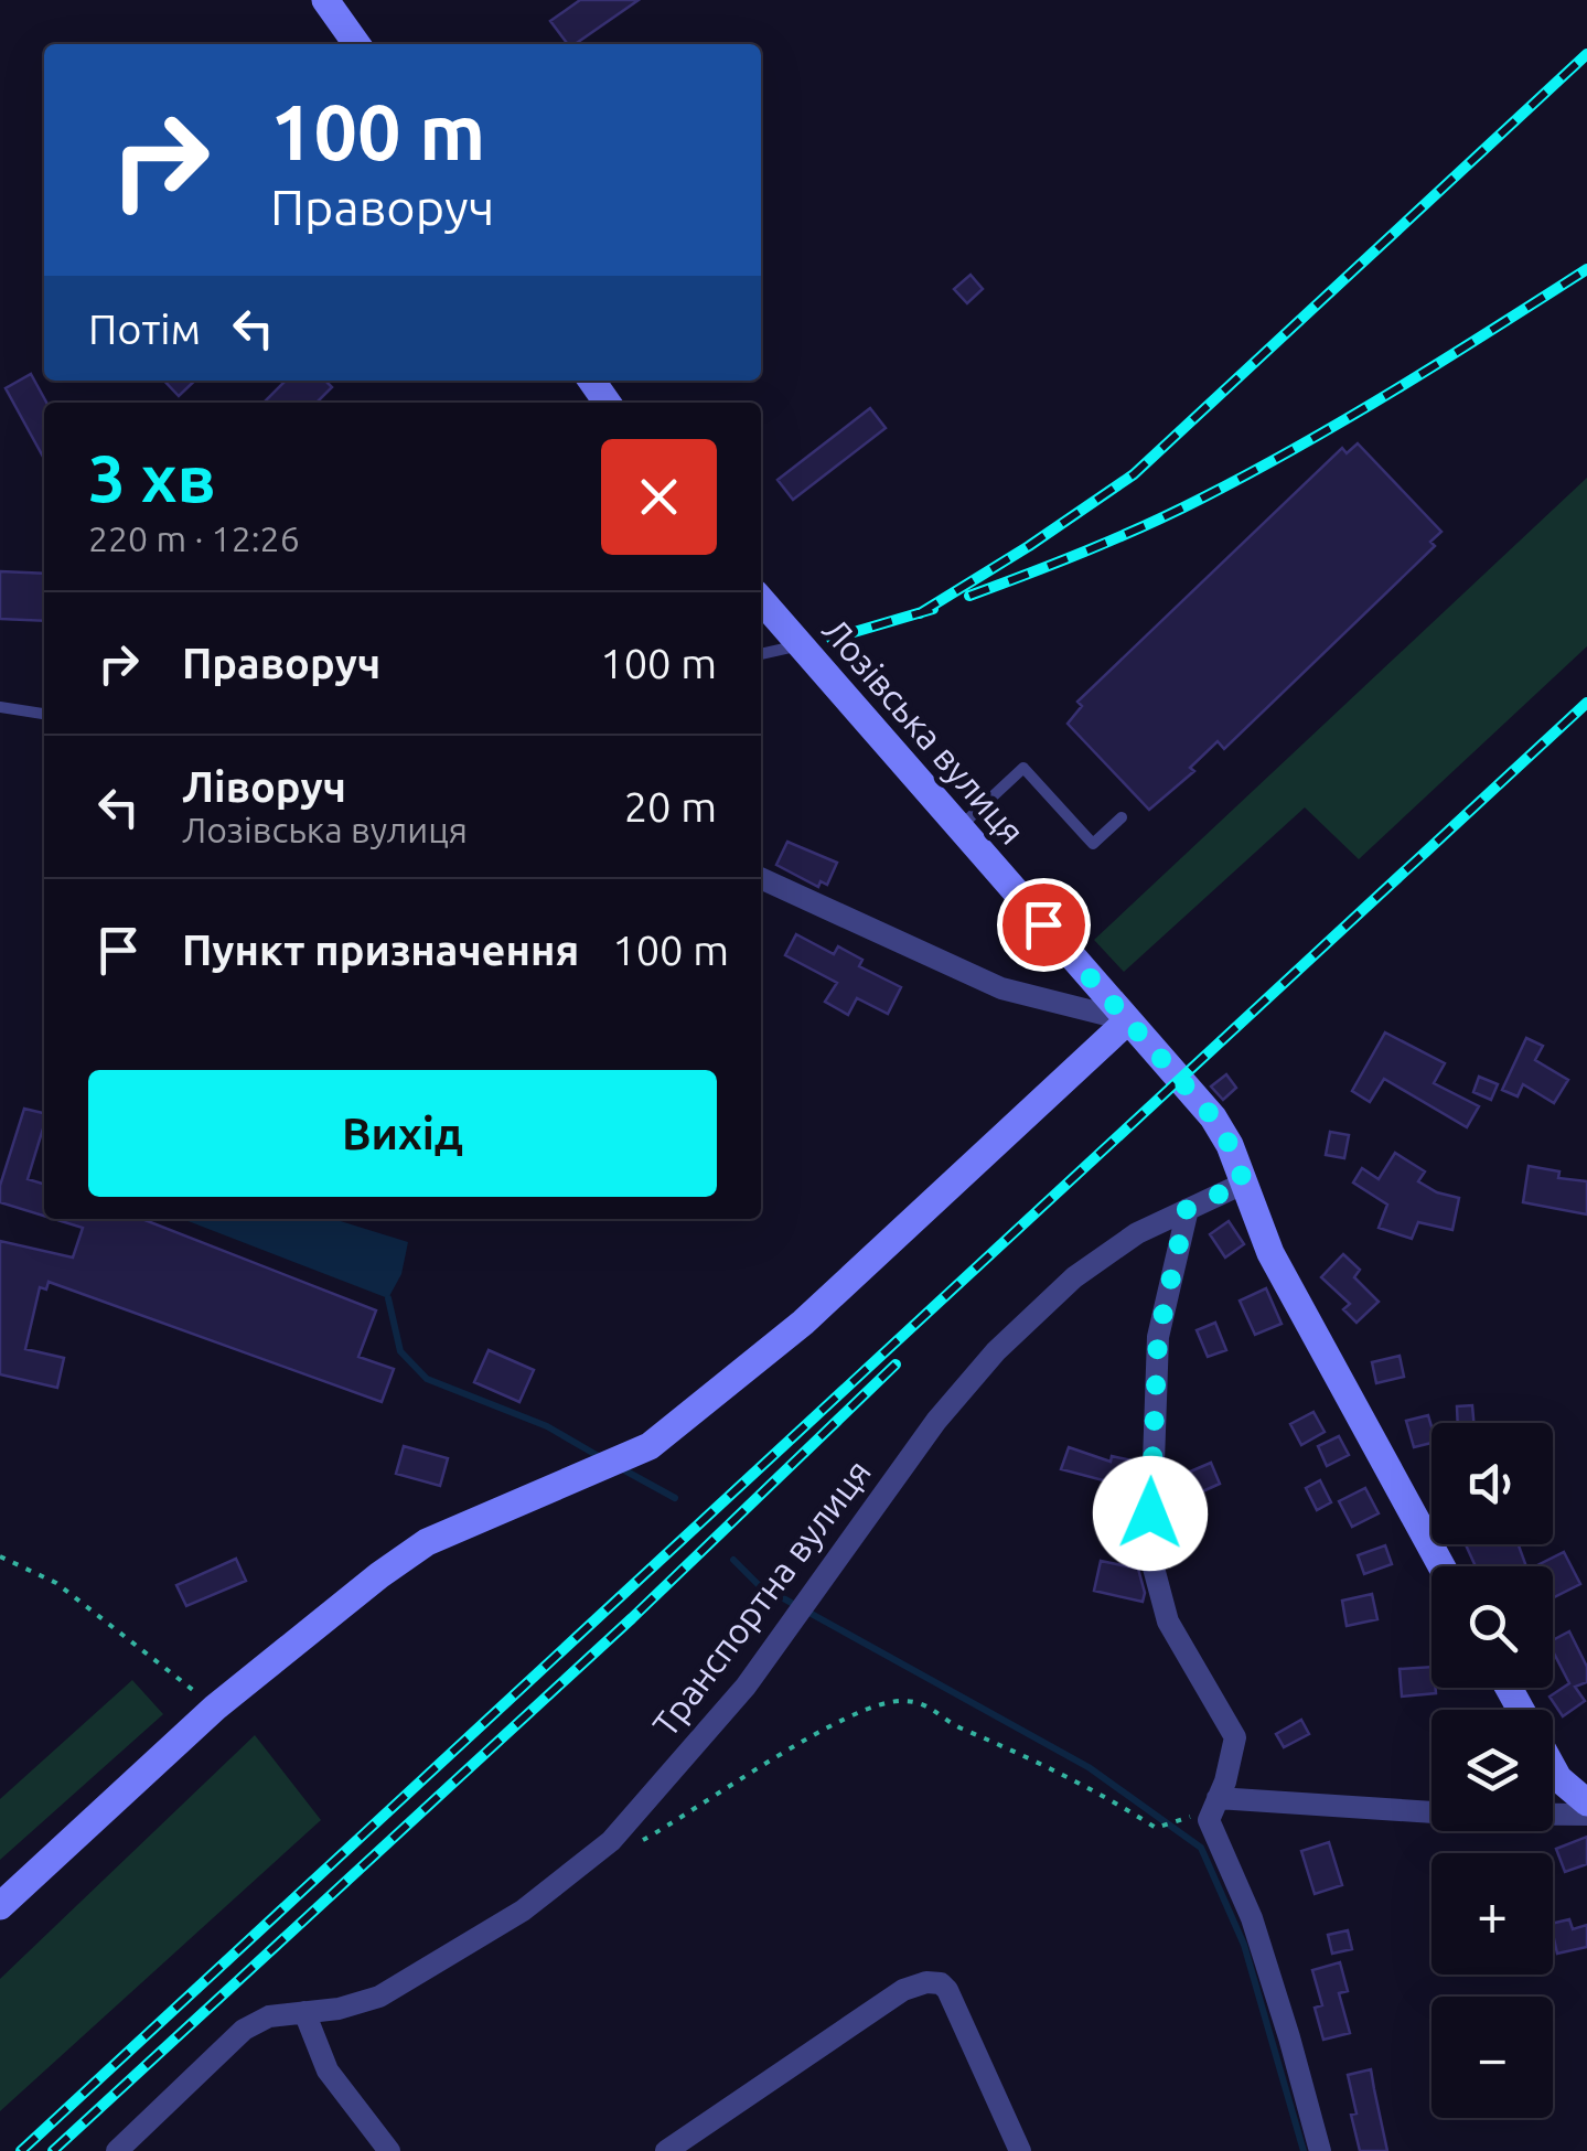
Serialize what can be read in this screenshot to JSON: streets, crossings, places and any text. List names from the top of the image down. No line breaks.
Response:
{"streets":{"main road":["Лозівська вулиця"],"street":["Транспортна вулиця"]},"crossings":[["Лозівська вулиця","Транспортна вулиця"]],"page":{"turn":["100 m","Праворуч"],"then":"Потім","heading":["3 хв","220 m · 12:26"],"list":[{"name":"Праворуч","value":"100 m"},{"name":"Ліворуч","note":"Лозівська вулиця","value":"20 m"},{"name":"Пункт призначення","value":"100 m"}],"buttons":"Вихід","map_buttons":["+","−"]}}
